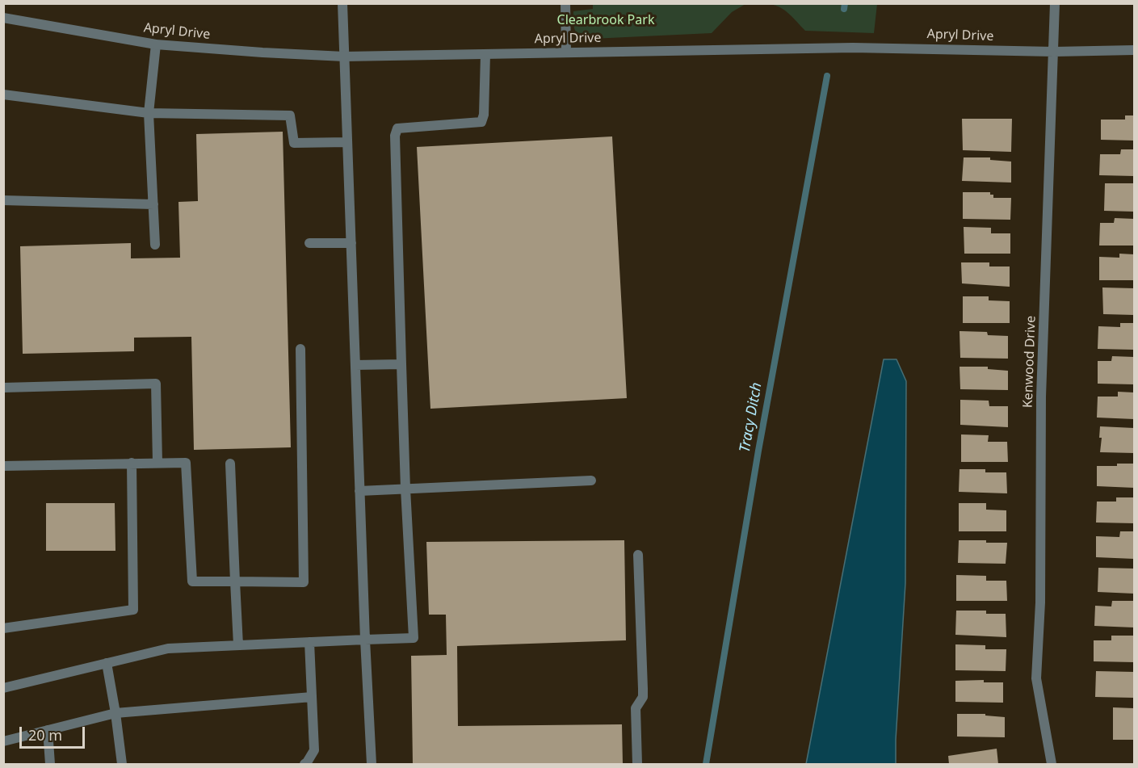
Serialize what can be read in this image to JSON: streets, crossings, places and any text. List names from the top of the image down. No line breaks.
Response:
{"streets":{"street":["Apryl Drive","Kenwood Drive"]},"crossings":[["Apryl Drive","Kenwood Drive"]],"water":["Tracy Ditch"],"parks":["Clearbrook Park"],"scale_bar":"20 m"}
